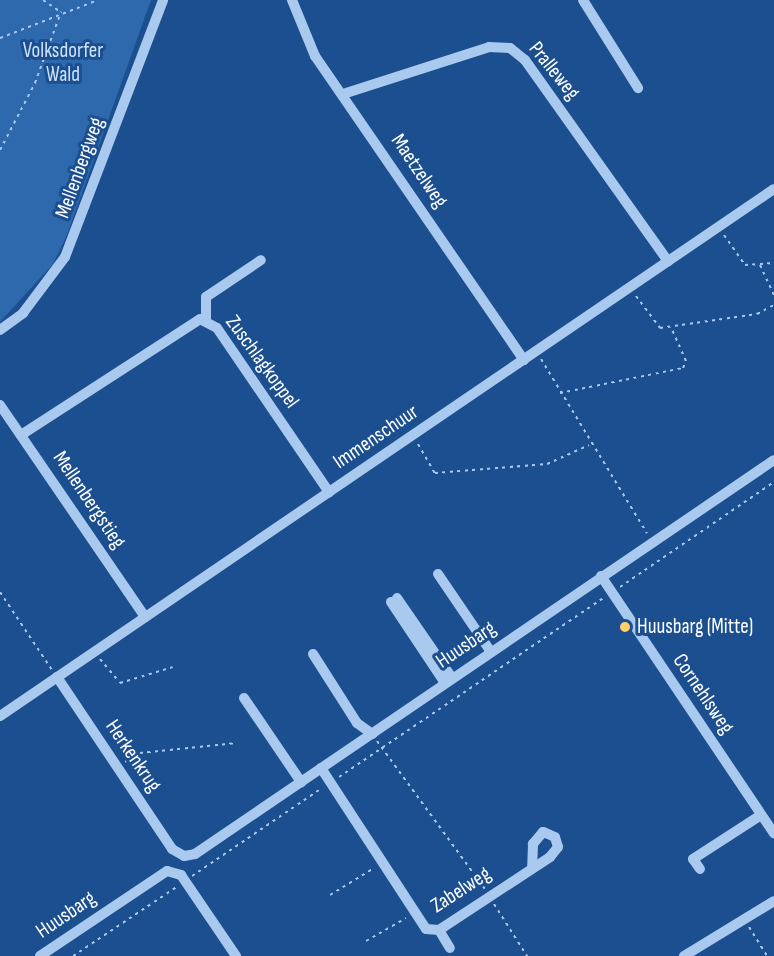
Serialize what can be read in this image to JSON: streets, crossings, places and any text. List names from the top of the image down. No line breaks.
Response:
{"streets":{"street":["Pralleweg","Mellenbergweg","Maetzelweg","Zuschlagkoppel","Immenschuur","Mellenbergstieg","Huusbarg","Cornehlsweg","Herkenkrug","Zabelweg"]},"crossings":[["Pralleweg","Maetzelweg"],["Pralleweg","Immenschuur"],["Maetzelweg","Immenschuur"],["Zuschlagkoppel","Immenschuur"],["Zuschlagkoppel","Mellenbergstieg"],["Immenschuur","Mellenbergstieg"],["Immenschuur","Herkenkrug"],["Huusbarg","Cornehlsweg"],["Huusbarg","Herkenkrug"],["Huusbarg","Zabelweg"]],"parks":["Volksdorfer Wald"],"places":["Huusbarg (Mitte)"]}
